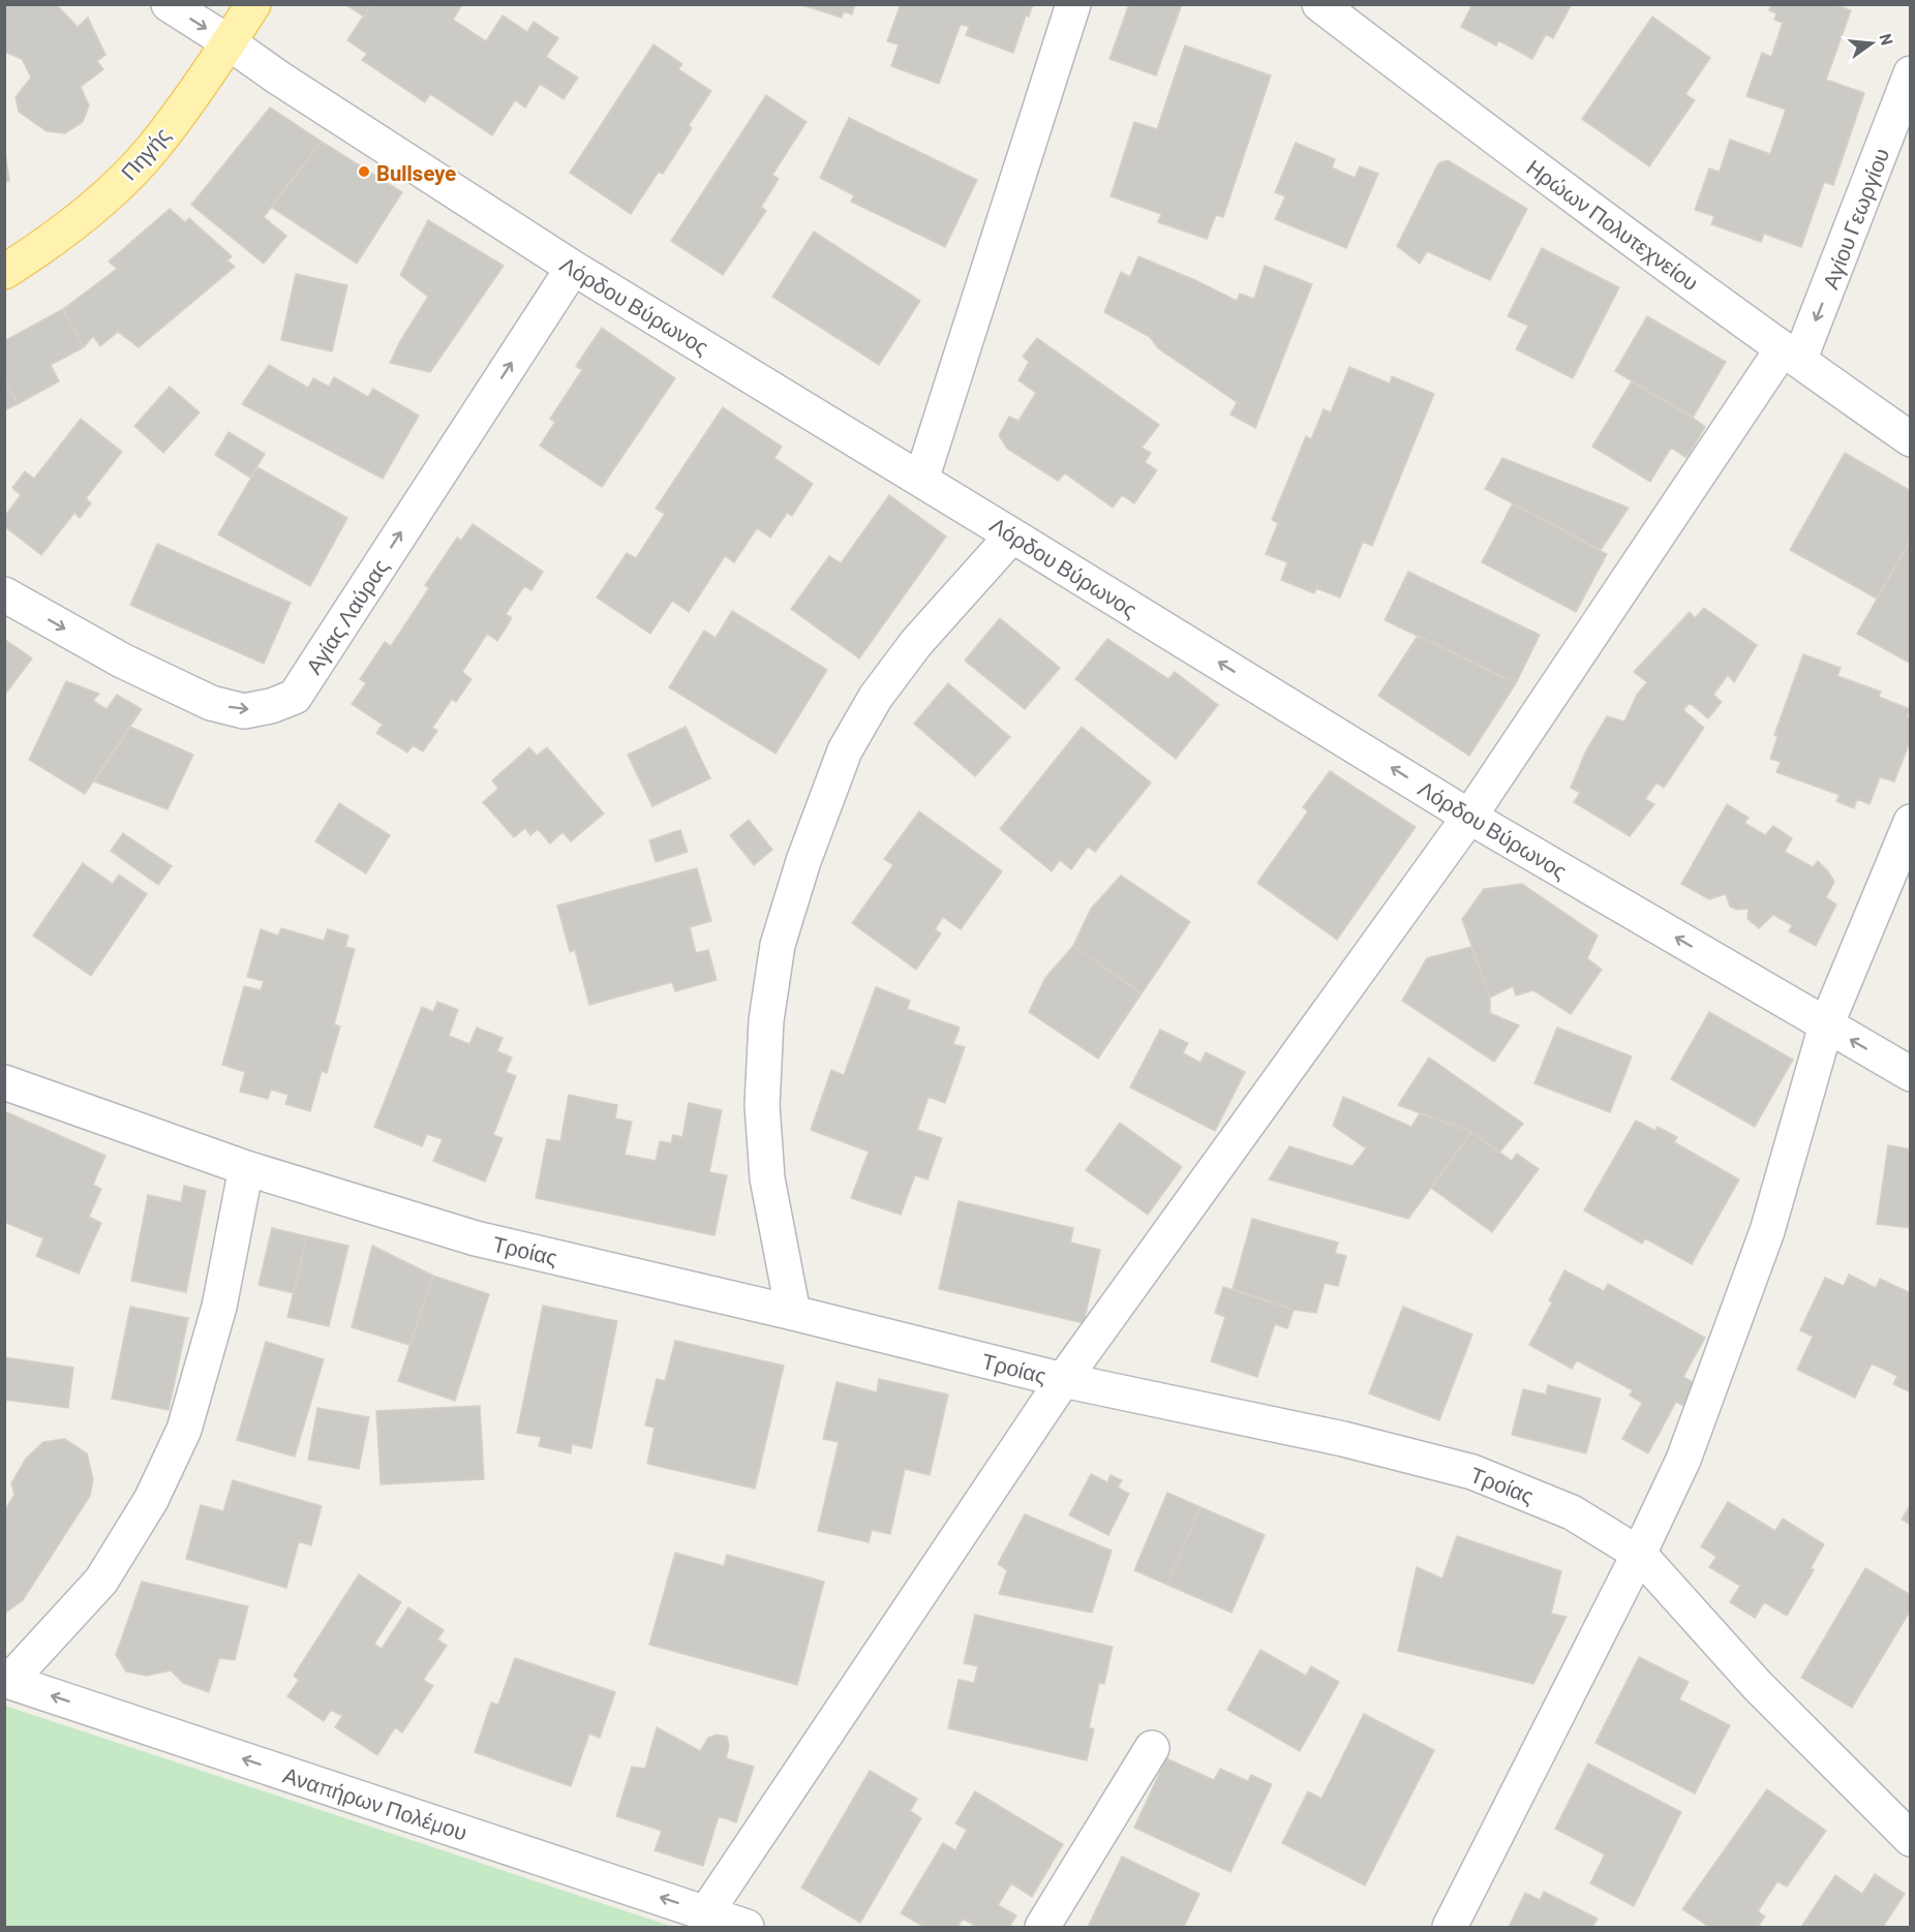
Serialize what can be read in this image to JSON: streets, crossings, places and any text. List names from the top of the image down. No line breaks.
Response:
{"streets":{"main road":["Πηγής"],"street":["Αγίου Γεωργίου","Ηρώων Πολυτεχνείου","Λόρδου Βύρωνος","Αγίας Λαύρας","Τροίας","Αναπήρων Πολέμου"]},"crossings":[["Πηγής","Λόρδου Βύρωνος"],["Αγίου Γεωργίου","Ηρώων Πολυτεχνείου"],["Αγίου Γεωργίου","Λόρδου Βύρωνος"],["Αγίου Γεωργίου","Τροίας"],["Αγίου Γεωργίου","Αναπήρων Πολέμου"],["Λόρδου Βύρωνος","Αγίας Λαύρας"]],"one_way":["Λόρδου Βύρωνος","Αναπήρων Πολέμου"],"places":["Bullseye"],"north":"right"}
